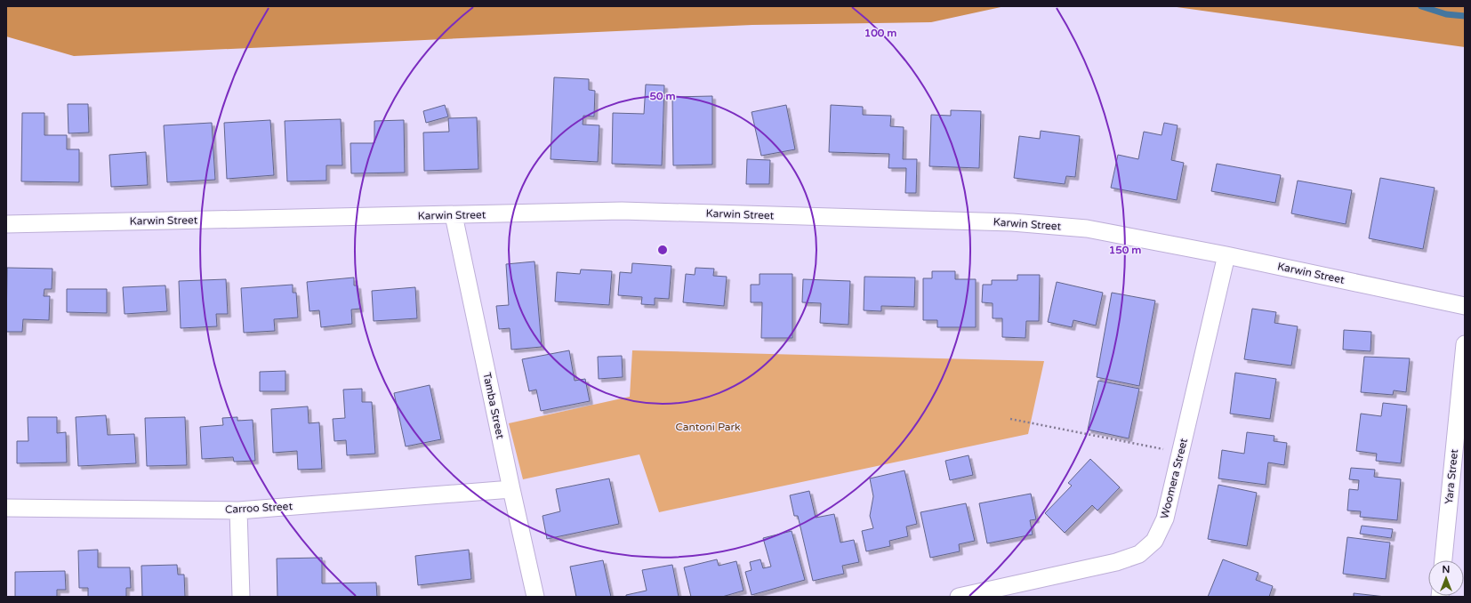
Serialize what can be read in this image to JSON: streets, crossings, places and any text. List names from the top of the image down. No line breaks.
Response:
{"streets":{"street":["Karwin Street","Tamba Street","Yara Street","Woomera Street","Carroo Street"]},"crossings":[["Karwin Street","Tamba Street"],["Karwin Street","Woomera Street"],["Tamba Street","Carroo Street"]],"parks":["Cantoni Park"],"north":"top","rings":["100 m","50 m","150 m"]}
